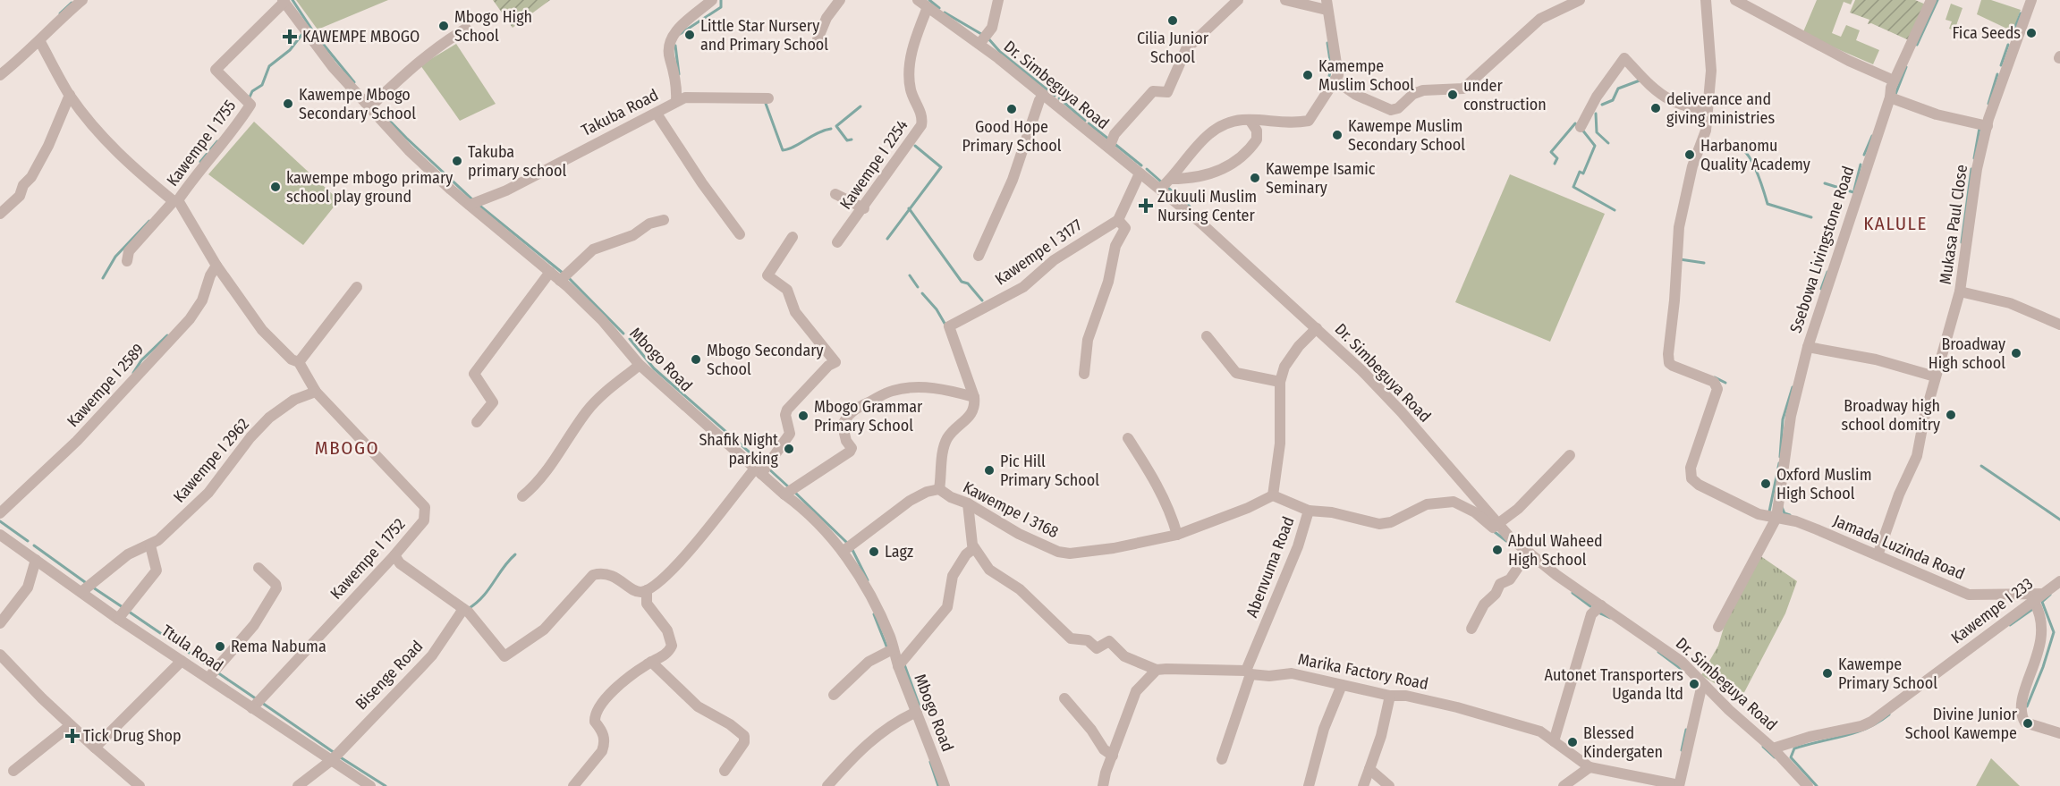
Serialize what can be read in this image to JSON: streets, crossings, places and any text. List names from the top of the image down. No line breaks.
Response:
{"streets":{"street":["Dr. Simbeguya Road","Takuba Road","Kawempe I 1755","Kawempe I 2254","Mukasa Paul Close","Ssebowa Livingstone Road","Kawempe I 3177","Mbogo Road","Kawempe I 2589","Kawempe I 2962","Kawempe I 3168","Jamada Luzinda Road","Kawempe I 1752","Abenvuma Road","Kawempe I 233","Ttula Road","Marika Factory Road","Bisenge Road"]},"crossings":[["Dr. Simbeguya Road","Kawempe I 2254"],["Dr. Simbeguya Road","Kawempe I 233"],["Takuba Road","Mbogo Road"],["Kawempe I 1755","Mbogo Road"],["Kawempe I 1755","Kawempe I 1752"],["Mukasa Paul Close","Jamada Luzinda Road"],["Ssebowa Livingstone Road","Jamada Luzinda Road"],["Mbogo Road","Kawempe I 3168"],["Kawempe I 2589","Kawempe I 1752"],["Kawempe I 2962","Kawempe I 1752"],["Kawempe I 2962","Ttula Road"],["Kawempe I 3168","Abenvuma Road"],["Jamada Luzinda Road","Kawempe I 233"],["Kawempe I 1752","Ttula Road"],["Abenvuma Road","Marika Factory Road"],["Ttula Road","Bisenge Road"]],"districts":["KALULE","MBOGO"],"places":{"other":["Cilia Junior School","Mbogo High School","Fica Seeds","Little Star Nursery and Primary School","Kamempe Muslim School","under construction","Kawempe Mbogo Secondary School","deliverance and giving ministries","Good Hope Primary School","Kawempe Muslim Secondary School","Harbanomu Quality Academy","Takuba primary school","Kawempe Isamic Seminary","kawempe mbogo primary school play ground","Broadway High school","Mbogo Secondary School","Broadway high school domitry","Mbogo Grammar Primary School","Shafik Night parking","Pic Hill Primary School","Oxford Muslim High School","Abdul Waheed High School","Lagz","Rema Nabuma","Kawempe Primary School","Autonet Transporters Uganda ltd","Divine Junior School Kawempe","Blessed Kindergaten"],"health":["KAWEMPE MBOGO","Zukuuli Muslim Nursing Center","Tick Drug Shop"]}}
